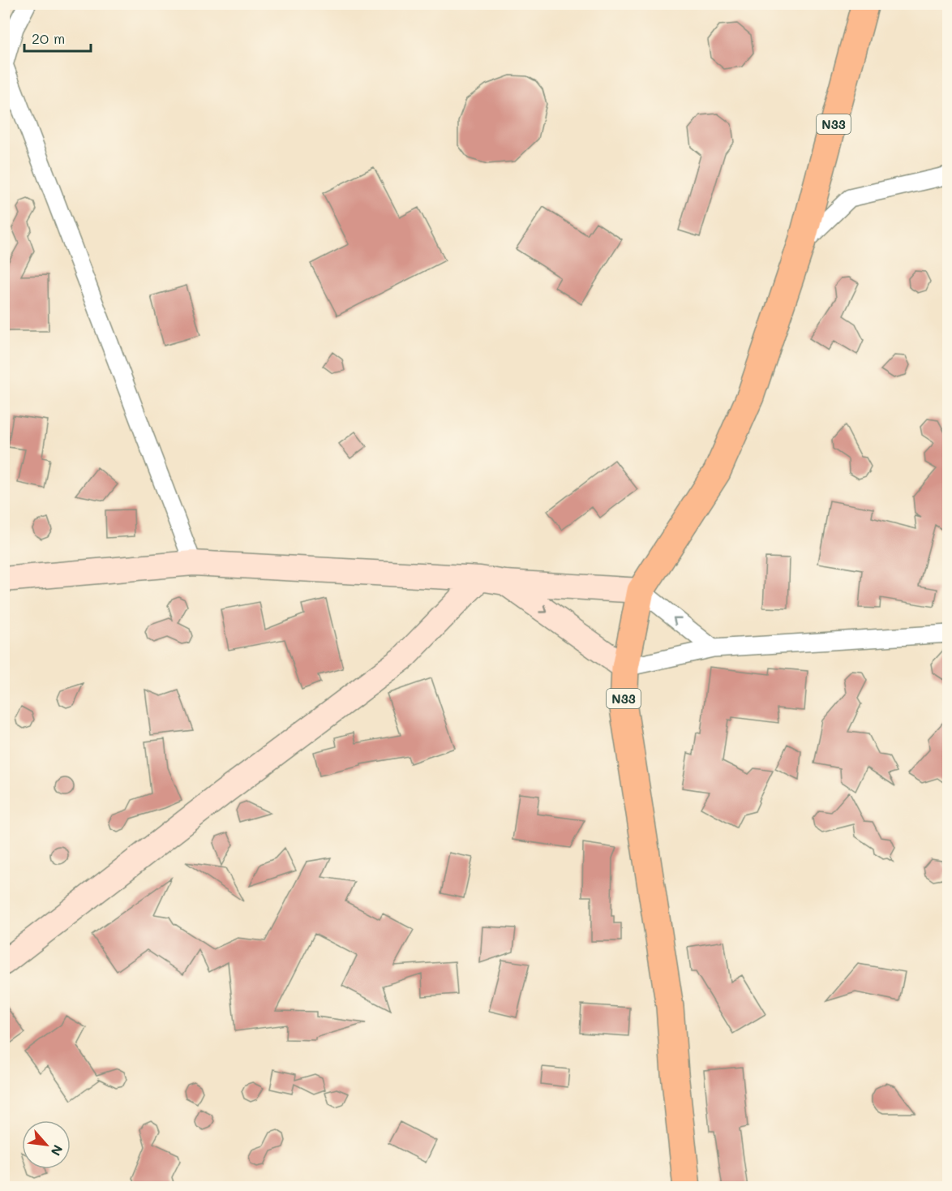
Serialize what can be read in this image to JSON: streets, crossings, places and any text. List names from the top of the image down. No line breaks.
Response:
{"streets":{"main road":["N33"]},"scale_bar":"20 m","north":"bottom right"}
